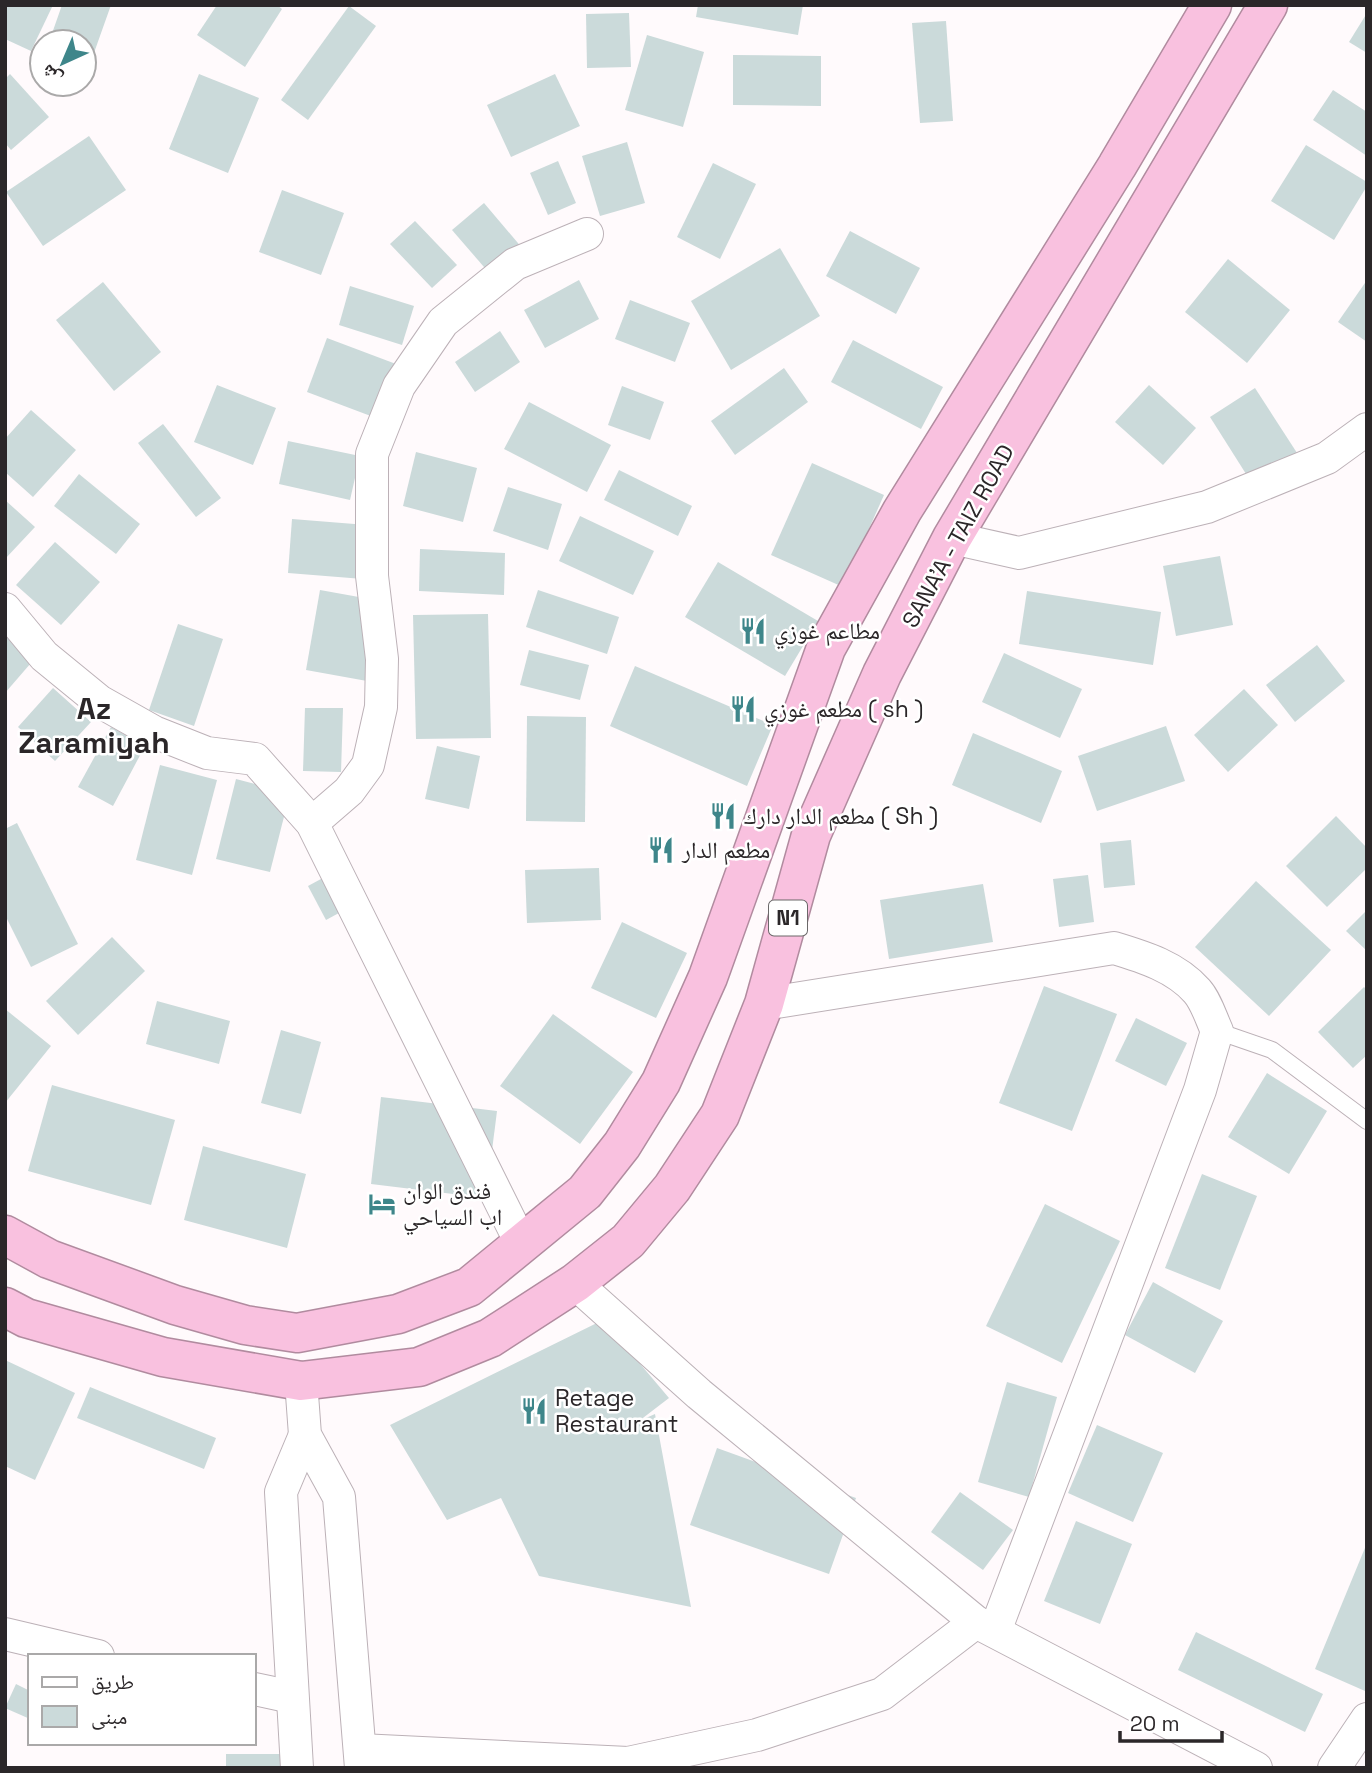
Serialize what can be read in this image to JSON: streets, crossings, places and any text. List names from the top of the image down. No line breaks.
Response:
{"streets":{"highway":["SANA'A - TAIZ ROAD","N1"]},"districts":["Az Zaramiyah"],"places":{"restaurant":["مطاعم غوزي","مطعم غوزي ( sh )","مطعم الدار دارك ( Sh )","مطعم الدار","Retage Restaurant"],"hotel":["فندق الوان اب السياحي"]},"legend":["طريق","مبنى"],"scale_bar":"20 m","north":"bottom left"}
